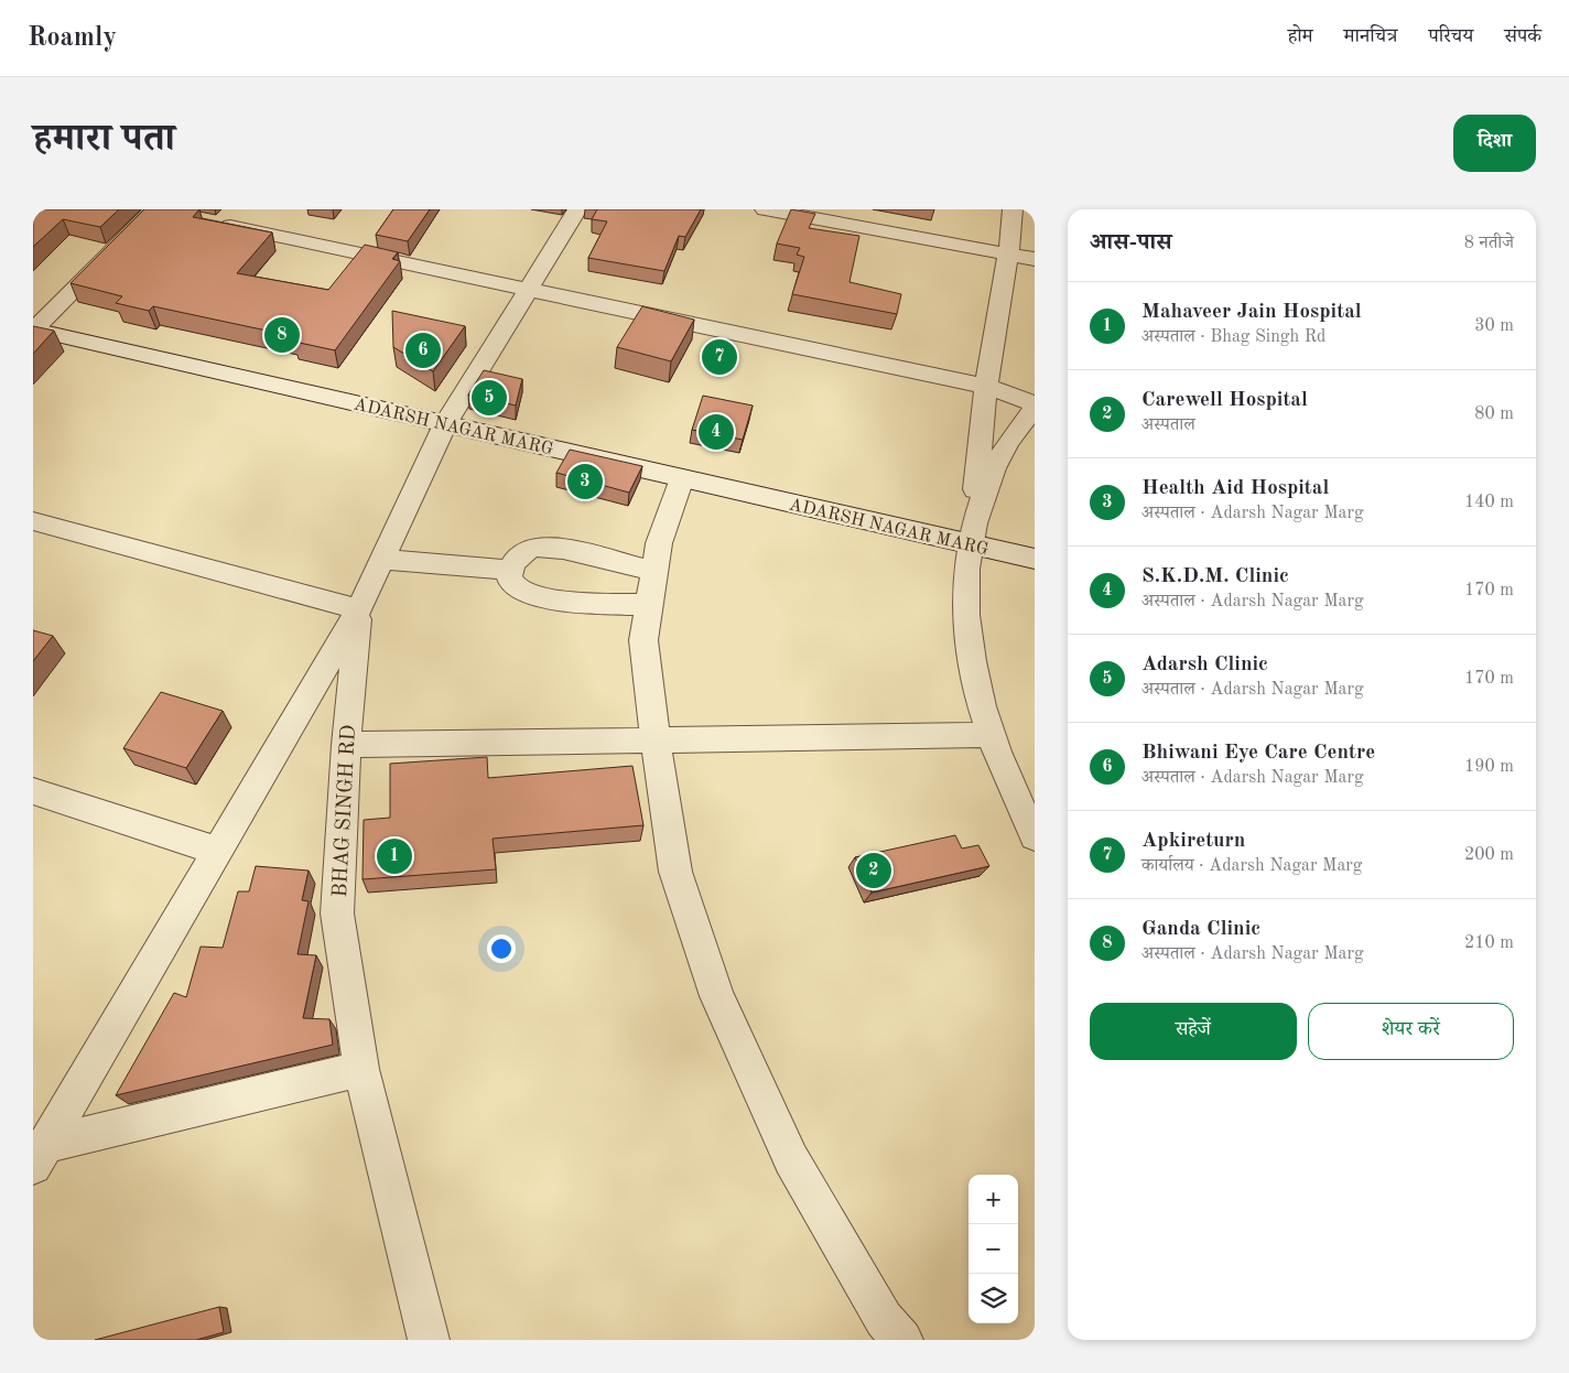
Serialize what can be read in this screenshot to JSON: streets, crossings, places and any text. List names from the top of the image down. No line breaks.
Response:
{"streets":{"street":["ADARSH NAGAR MARG","BHAG SINGH RD"]},"page":{"header":"Roamly","nav":["होम","मानचित्र","परिचय","संपर्क"],"title":"हमारा पता","buttons":["दिशा",["सहेजें","शेयर करें"]],"heading":["आस-पास","8 नतीजे"],"list":[{"mark":"1","name":"Mahaveer Jain Hospital","note":"अस्पताल · Bhag Singh Rd","value":"30 m"},{"mark":"2","name":"Carewell Hospital","note":"अस्पताल","value":"80 m"},{"mark":"3","name":"Health Aid Hospital","note":"अस्पताल · Adarsh Nagar Marg","value":"140 m"},{"mark":"4","name":"S.K.D.M. Clinic","note":"अस्पताल · Adarsh Nagar Marg","value":"170 m"},{"mark":"5","name":"Adarsh Clinic","note":"अस्पताल · Adarsh Nagar Marg","value":"170 m"},{"mark":"6","name":"Bhiwani Eye Care Centre","note":"अस्पताल · Adarsh Nagar Marg","value":"190 m"},{"mark":"7","name":"Apkireturn","note":"कार्यालय · Adarsh Nagar Marg","value":"200 m"},{"mark":"8","name":"Ganda Clinic","note":"अस्पताल · Adarsh Nagar Marg","value":"210 m"}],"pins":["8","6","7","5","4","3","1","2"],"map_buttons":["+","−"]}}
